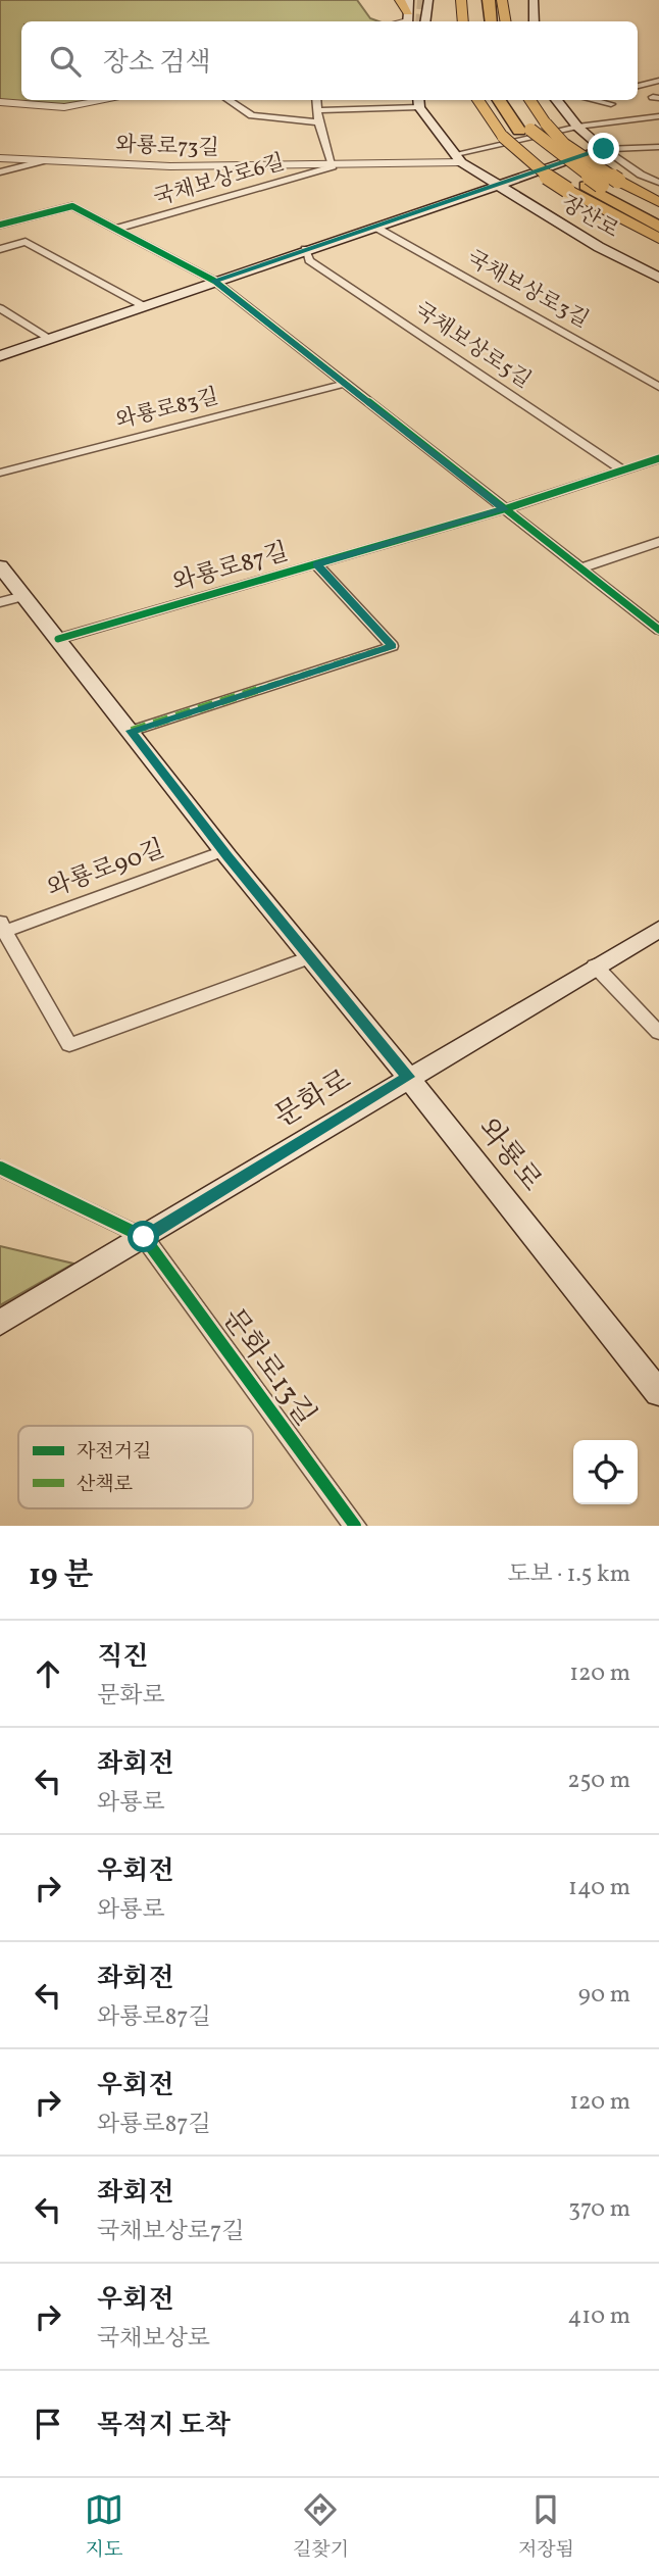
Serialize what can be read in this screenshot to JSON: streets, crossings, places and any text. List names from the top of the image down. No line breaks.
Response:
{"streets":{"main road":["장산로","문화로","와룡로"],"street":["와룡로73길","국채보상로6길","국채보상로3길","국채보상로5길","와룡로83길","와룡로87길","와룡로90길","문화로13길"]},"crossings":[["와룡로73길","국채보상로6길"],["와룡로73길","장산로"],["국채보상로6길","와룡로83길"],["국채보상로6길","와룡로87길"],["국채보상로5길","와룡로87길"],["와룡로87길","와룡로"],["와룡로90길","와룡로"],["문화로","와룡로"],["문화로","문화로13길"]],"legend":["자전거길","산책로"],"page":{"search":"장소 검색","heading":["19 분","도보 · 1.5 km"],"list":[["직진","문화로","120 m"],["좌회전","와룡로","250 m"],["우회전","와룡로","140 m"],["좌회전","와룡로87길","90 m"],["우회전","와룡로87길","120 m"],["좌회전","국채보상로7길","370 m"],["우회전","국채보상로","410 m"],"목적지 도착"],"nav":["지도","길찾기","저장됨"]}}
